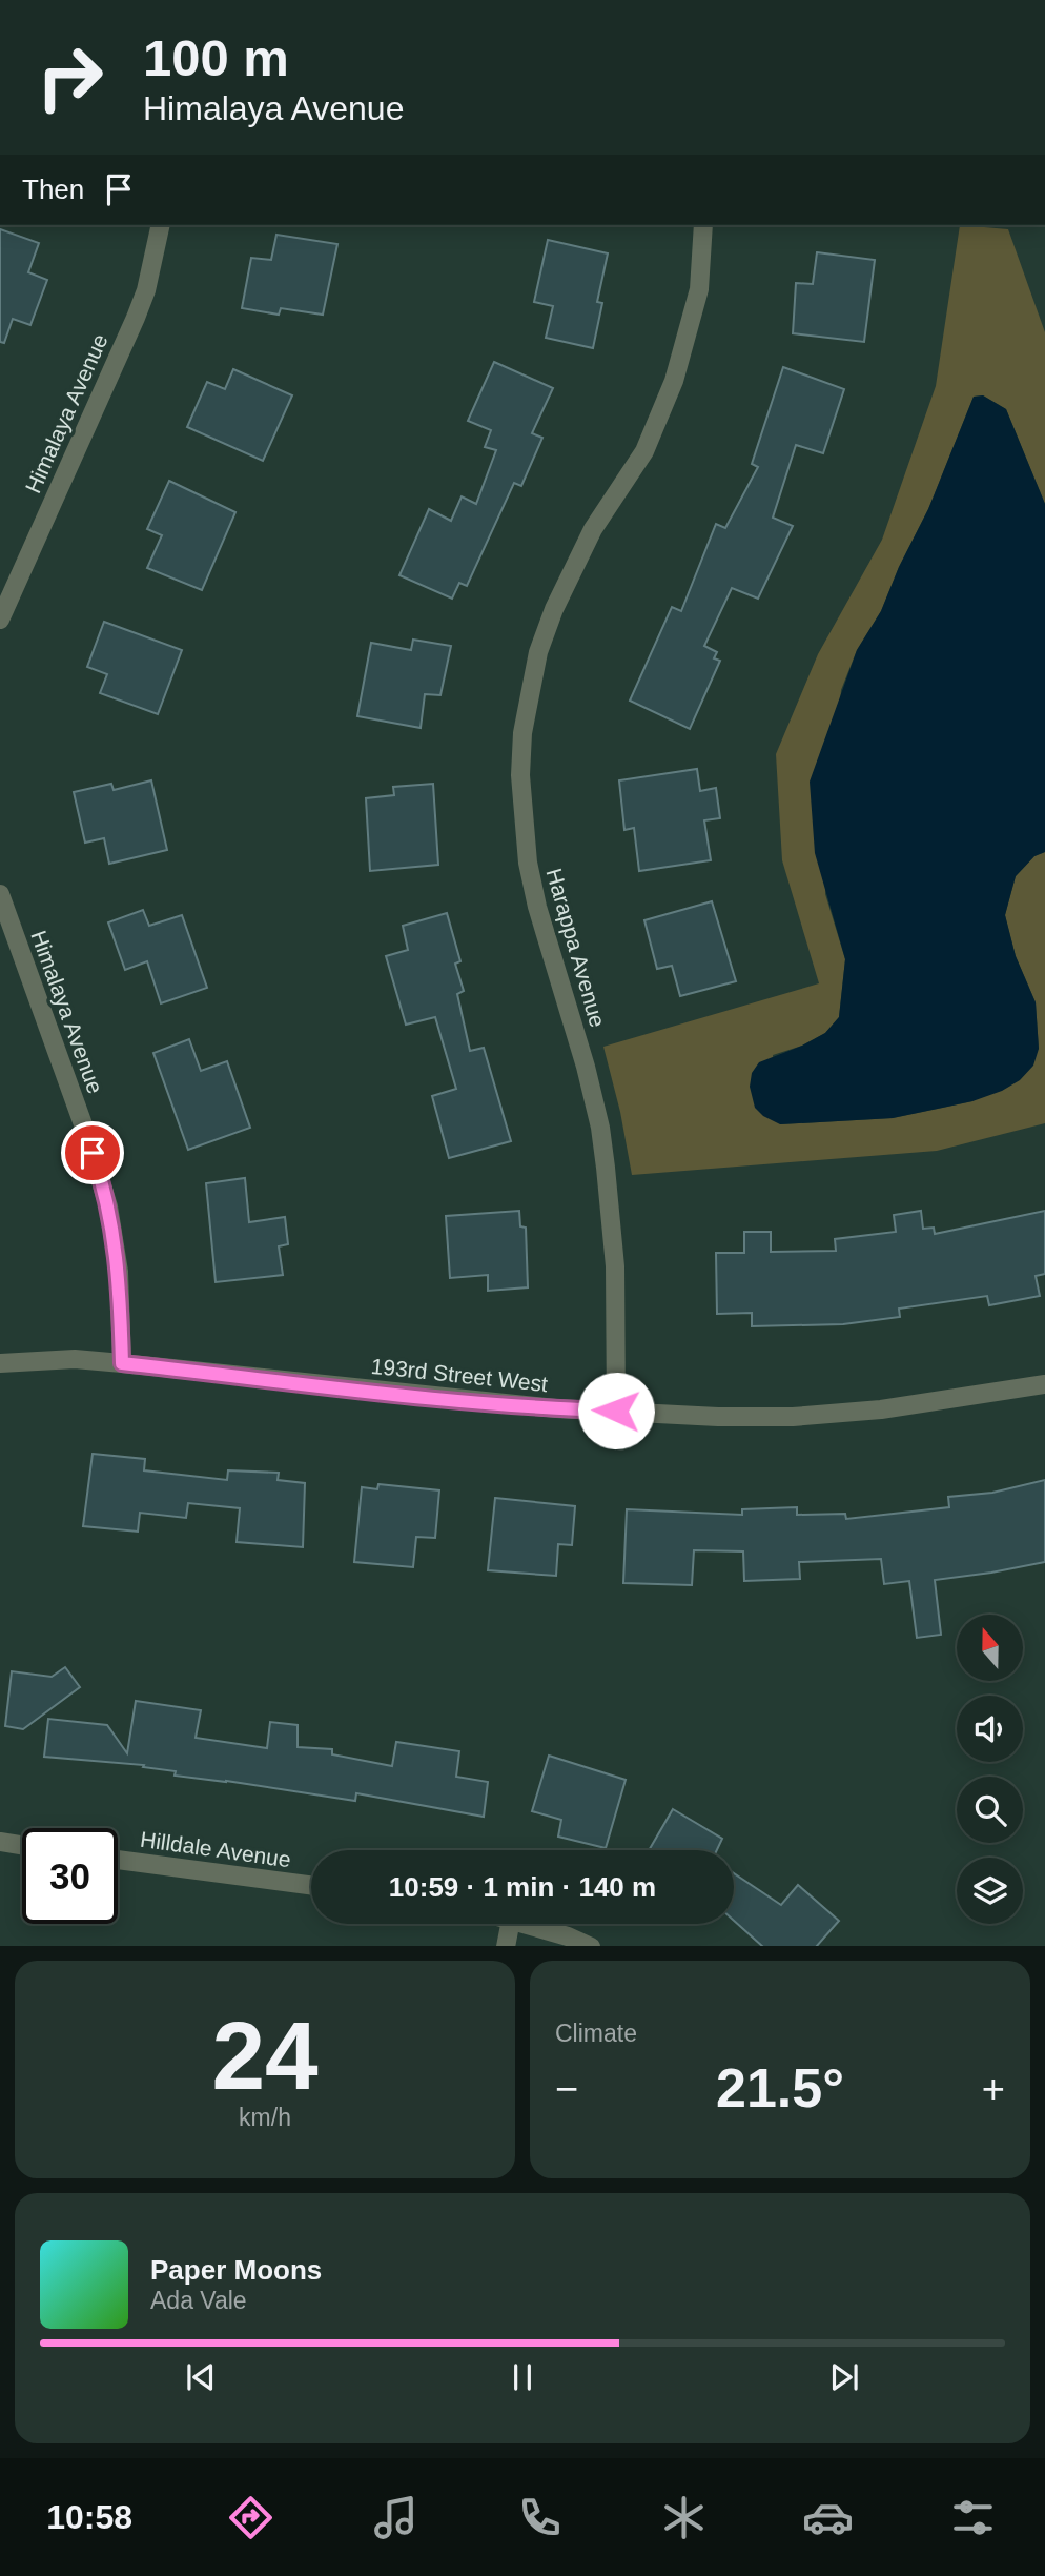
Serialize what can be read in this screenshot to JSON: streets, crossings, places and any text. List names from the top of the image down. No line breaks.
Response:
{"streets":{"street":["Himalaya Avenue","Harappa Avenue","193rd Street West","Hilldale Avenue"]},"crossings":[["Himalaya Avenue","193rd Street West"],["Harappa Avenue","193rd Street West"]],"north":"top","page":{"turn":["100 m","Himalaya Avenue"],"then":"Then","limit":"30","trip":"10:59 · 1 min · 140 m","tile":[["24","km/h"],"Climate"],"heat":["−","21.5°","+"],"song":["Paper Moons","Ada Vale"],"tabs":"10:58"}}
